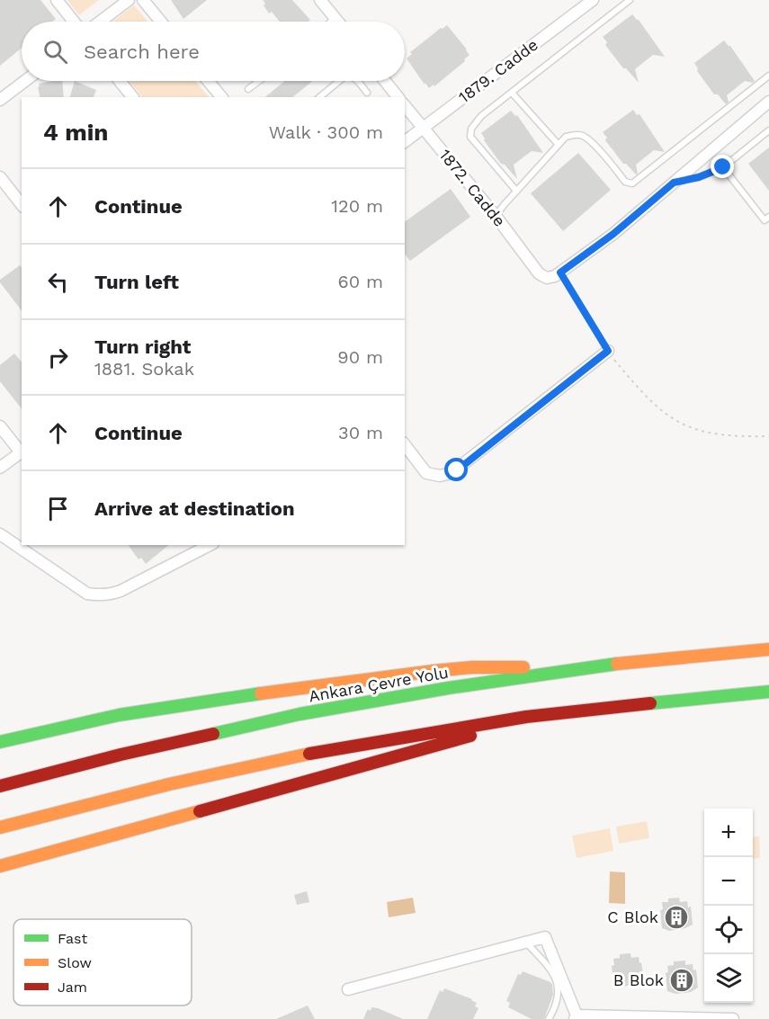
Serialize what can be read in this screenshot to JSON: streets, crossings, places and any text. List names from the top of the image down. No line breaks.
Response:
{"streets":{"highway":["Ankara Çevre Yolu"],"street":["1879. Cadde","1872. Cadde"]},"crossings":[["1879. Cadde","1872. Cadde"]],"places":{"building":["C Blok","B Blok"]},"legend":["Fast","Slow","Jam"],"page":{"search":"Search here","heading":["4 min","Walk · 300 m"],"list":[["Continue","120 m"],["Turn left","60 m"],["Turn right","1881. Sokak","90 m"],["Continue","30 m"],"Arrive at destination"],"map_buttons":["+","−"]}}
